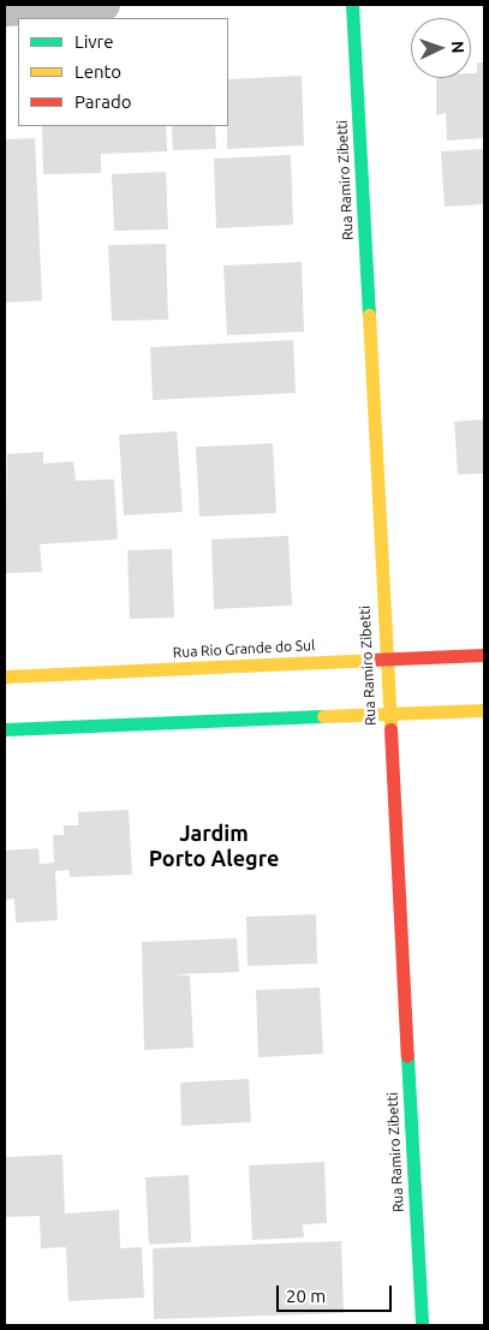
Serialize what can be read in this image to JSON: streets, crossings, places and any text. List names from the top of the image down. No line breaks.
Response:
{"streets":{"street":["Rua Ramiro Zibetti","Rua Rio Grande do Sul"]},"crossings":[["Rua Ramiro Zibetti","Rua Rio Grande do Sul"]],"districts":["Jardim Porto Alegre"],"legend":["Livre","Lento","Parado"],"scale_bar":"20 m","north":"right"}
